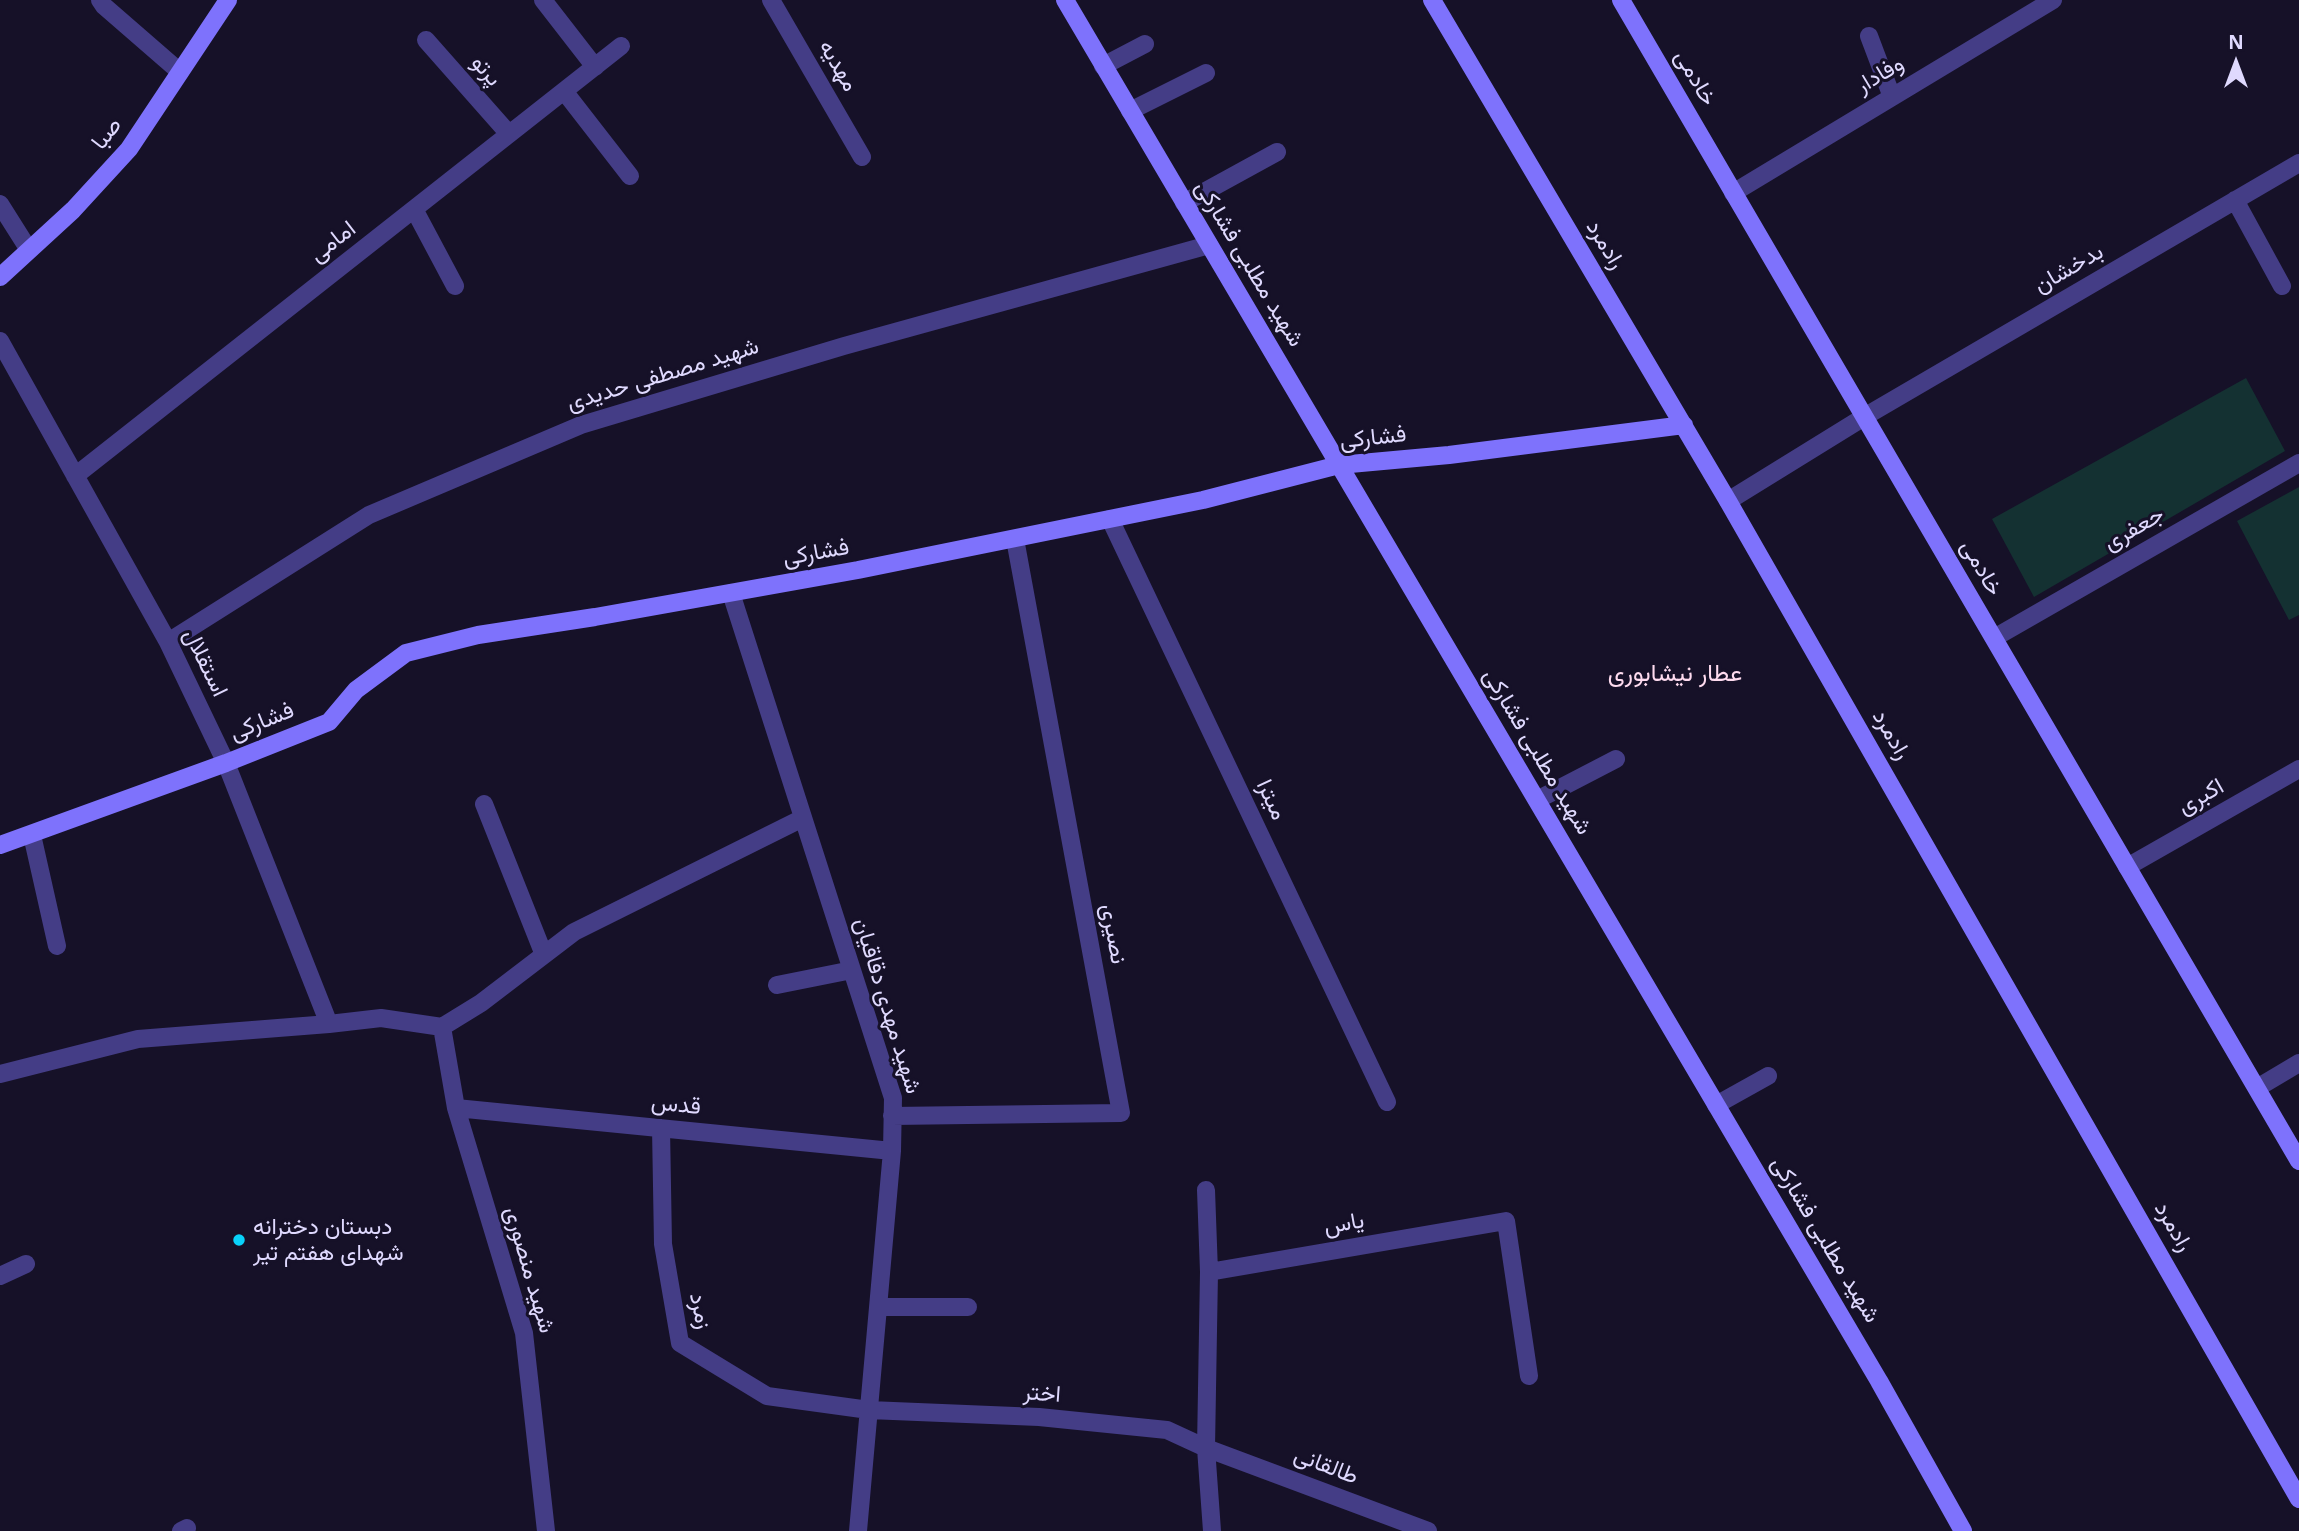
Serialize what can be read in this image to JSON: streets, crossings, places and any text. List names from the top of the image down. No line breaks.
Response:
{"streets":{"street":["مهدیه","پرتو","وفادار","خادمی","صبا","امامی","رادمرد","شهید مطلبی فشارکی","بدخشان","شهید مصطفی حدیدی","فشارکی","جعفری","استقلال","اکبری","میترا","نصیری","شهید مهدی دقاقیان","قدس","یاس","شهید منصوری","زمرد","اختر","طالقانی"]},"crossings":[["پرتو","امامی"],["وفادار","خادمی"],["خادمی","بدخشان"],["خادمی","جعفری"],["خادمی","اکبری"],["امامی","استقلال"],["رادمرد","بدخشان"],["رادمرد","فشارکی"],["شهید مطلبی فشارکی","شهید مصطفی حدیدی"],["شهید مطلبی فشارکی","فشارکی"],["شهید مصطفی حدیدی","استقلال"],["فشارکی","استقلال"],["فشارکی","میترا"],["فشارکی","نصیری"],["فشارکی","شهید مهدی دقاقیان"],["نصیری","شهید مهدی دقاقیان"],["شهید مهدی دقاقیان","قدس"],["شهید مهدی دقاقیان","زمرد"],["شهید مهدی دقاقیان","اختر"],["قدس","شهید منصوری"],["قدس","زمرد"],["زمرد","اختر"],["اختر","طالقانی"]],"districts":["عطار نیشابوری"],"places":["دبستان دخترانه شهدای هفتم تیر"],"north":"top"}
